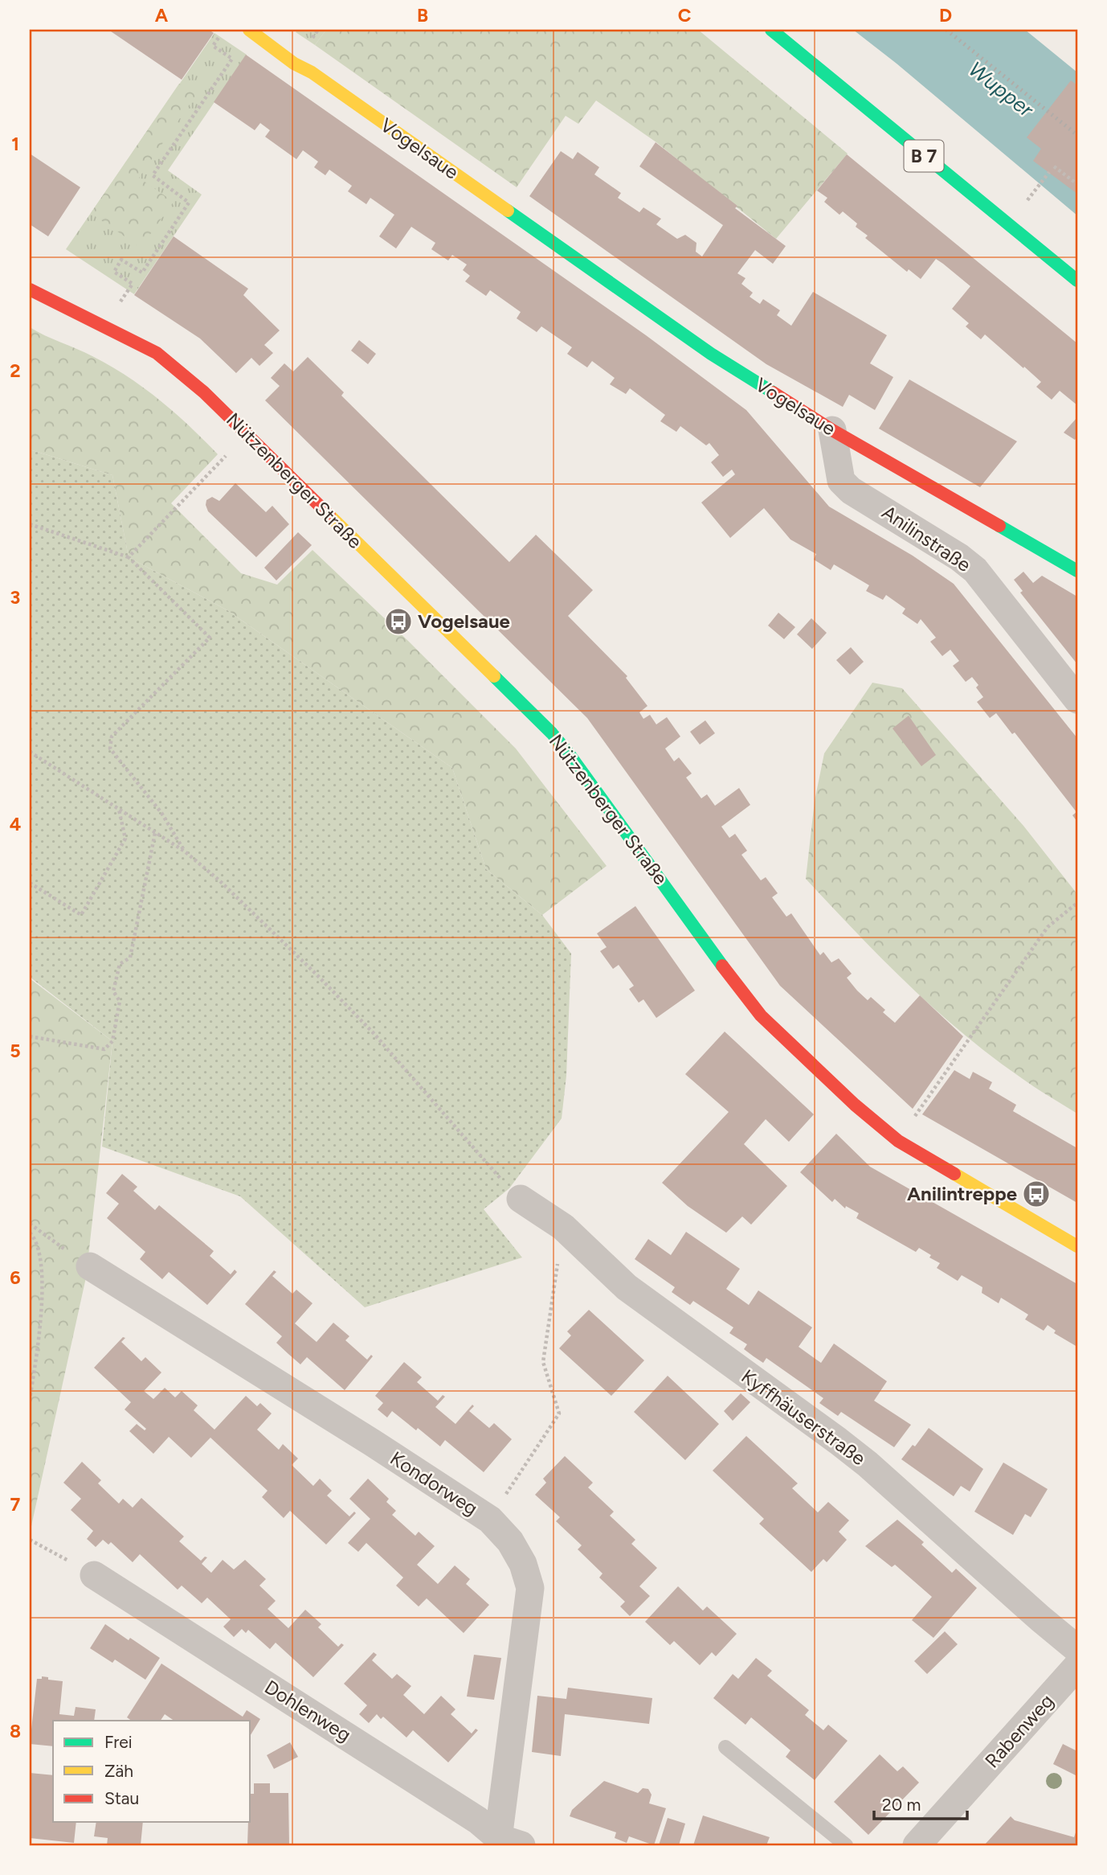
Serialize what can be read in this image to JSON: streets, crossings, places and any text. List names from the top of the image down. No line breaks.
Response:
{"streets":{"street":["Vogelsaue","B 7","Nützenberger Straße","Anilinstraße","Kyffhäuserstraße","Kondorweg","Dohlenweg","Rabenweg"]},"crossings":[["Vogelsaue","Anilinstraße"],["Kondorweg","Dohlenweg"]],"water":["Wupper"],"places":{"bus stop":["Vogelsaue","Anilintreppe"]},"legend":["Frei","Zäh","Stau"],"scale_bar":"20 m","grid":{"columns":["A","B","C","D"],"rows":["1","2","3","4","5","6","7","8"]}}
